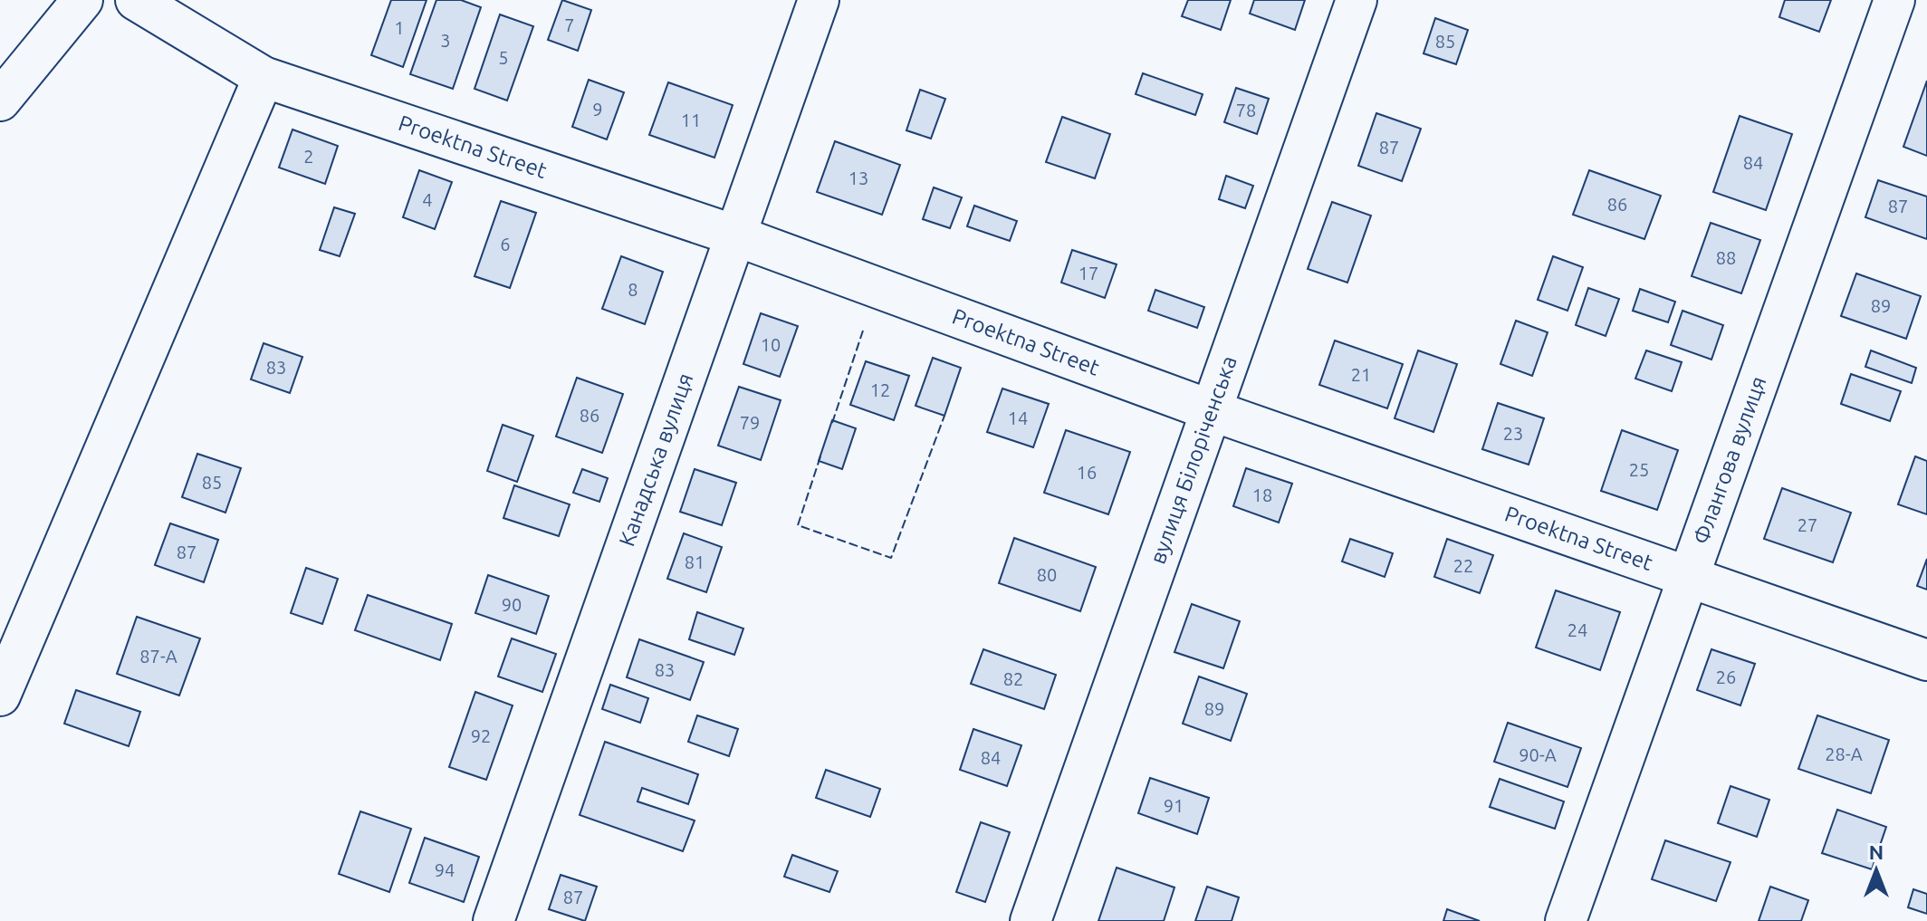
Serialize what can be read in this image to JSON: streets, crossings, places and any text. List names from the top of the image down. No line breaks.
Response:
{"streets":{"main road":["Proektna Street","вулиця Білоріченська","Канадська вулиця","Флангова вулиця"]},"crossings":[["Proektna Street","вулиця Білоріченська"],["Proektna Street","Канадська вулиця"],["Proektna Street","Флангова вулиця"]],"house_numbers":["7","1","3","85","5","9","78","11","87","2","84","13","4","86","87","6","88","17","8","89","10","83","21","12","86","14","79","23","25","16","85","18","27","87","81","22","80","90","24","87-А","83","26","82","89","92","28-А","90-А","84","91","94","87"],"north":"top"}
